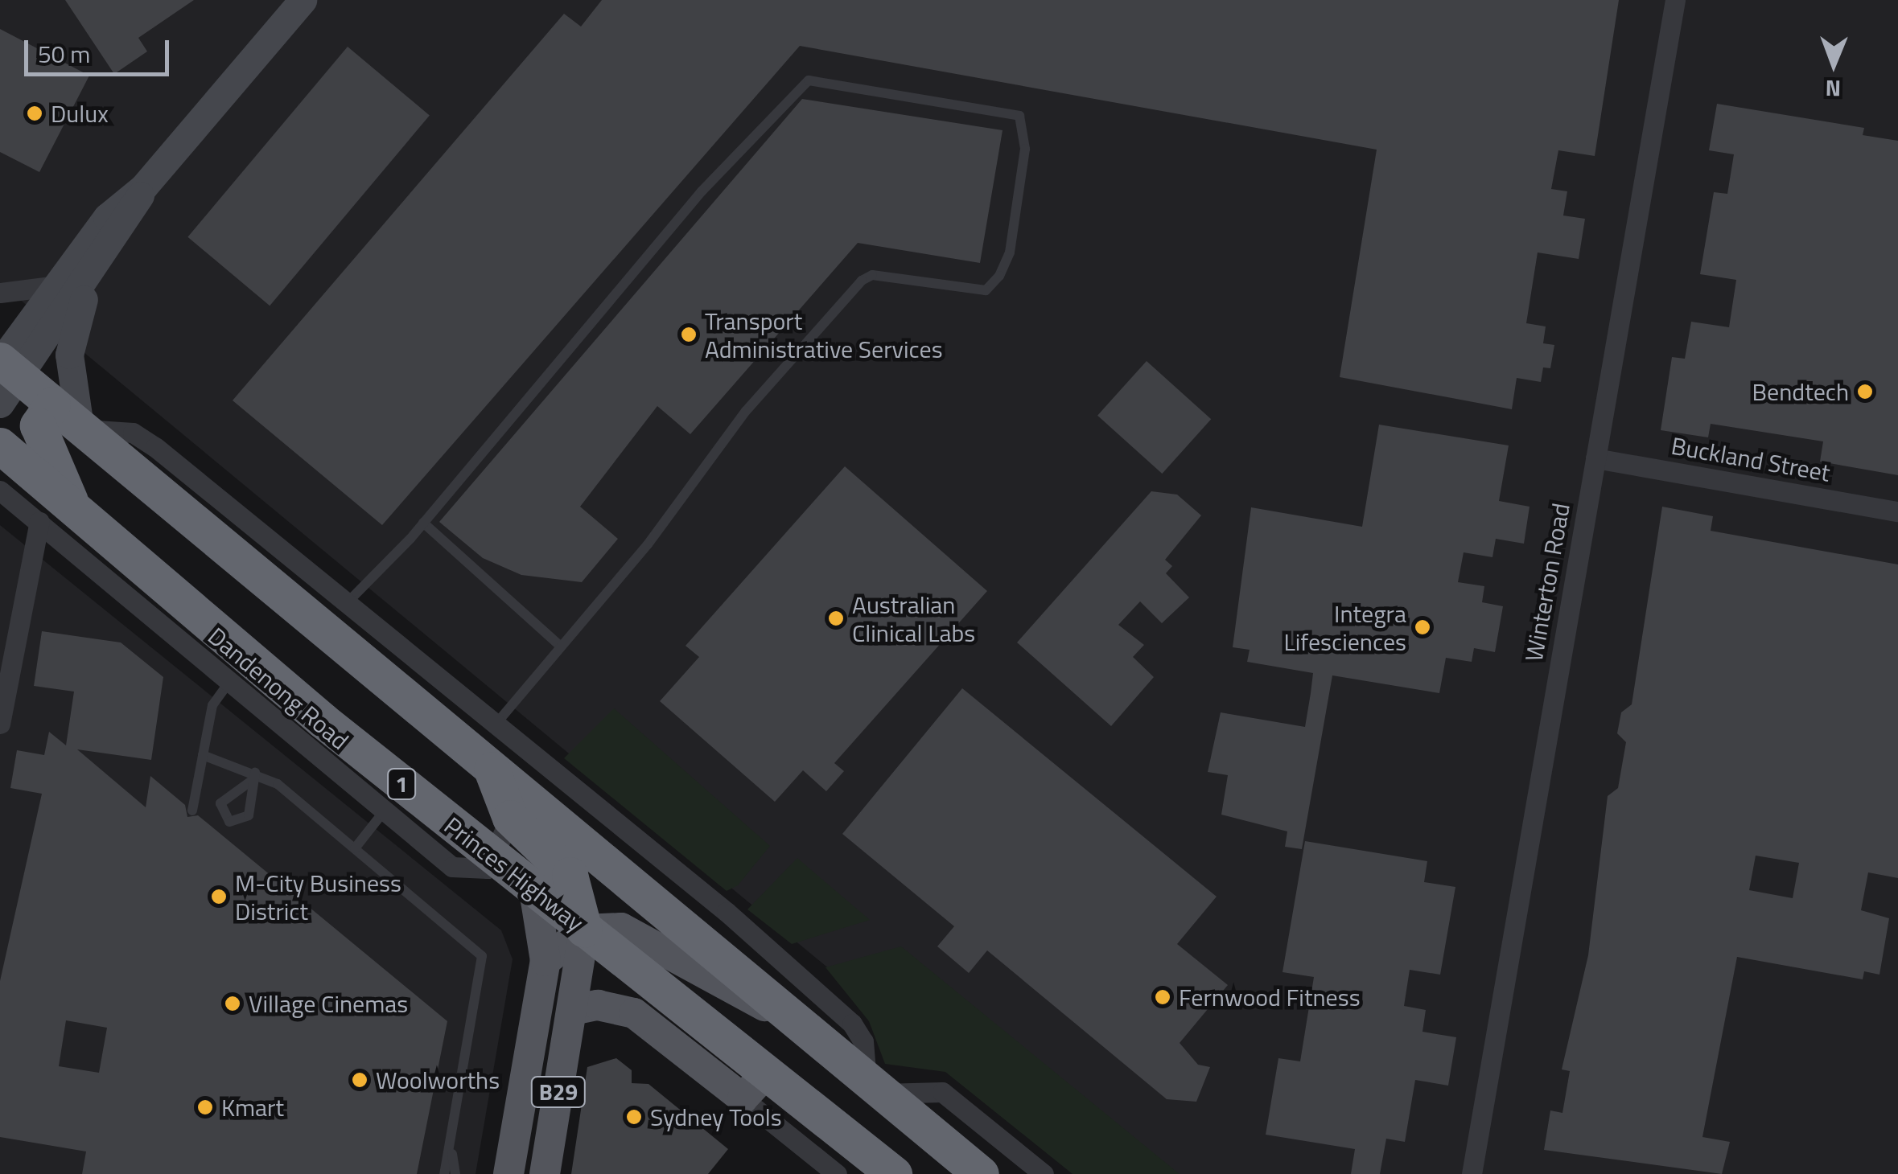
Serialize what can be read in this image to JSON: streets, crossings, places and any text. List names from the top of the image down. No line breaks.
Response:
{"streets":{"highway":["1","Princes Highway"],"main road":["B29"],"street":["Buckland Street","Winterton Road","Dandenong Road"]},"crossings":[["Buckland Street","Winterton Road"],["Dandenong Road","Princes Highway"],["Princes Highway","B29"]],"places":["Dulux","Transport Administrative Services","Bendtech","Australian Clinical Labs","Integra Lifesciences","M-City Business District","Fernwood Fitness","Village Cinemas","Woolworths","Kmart","Sydney Tools"],"scale_bar":"50 m","north":"bottom"}
